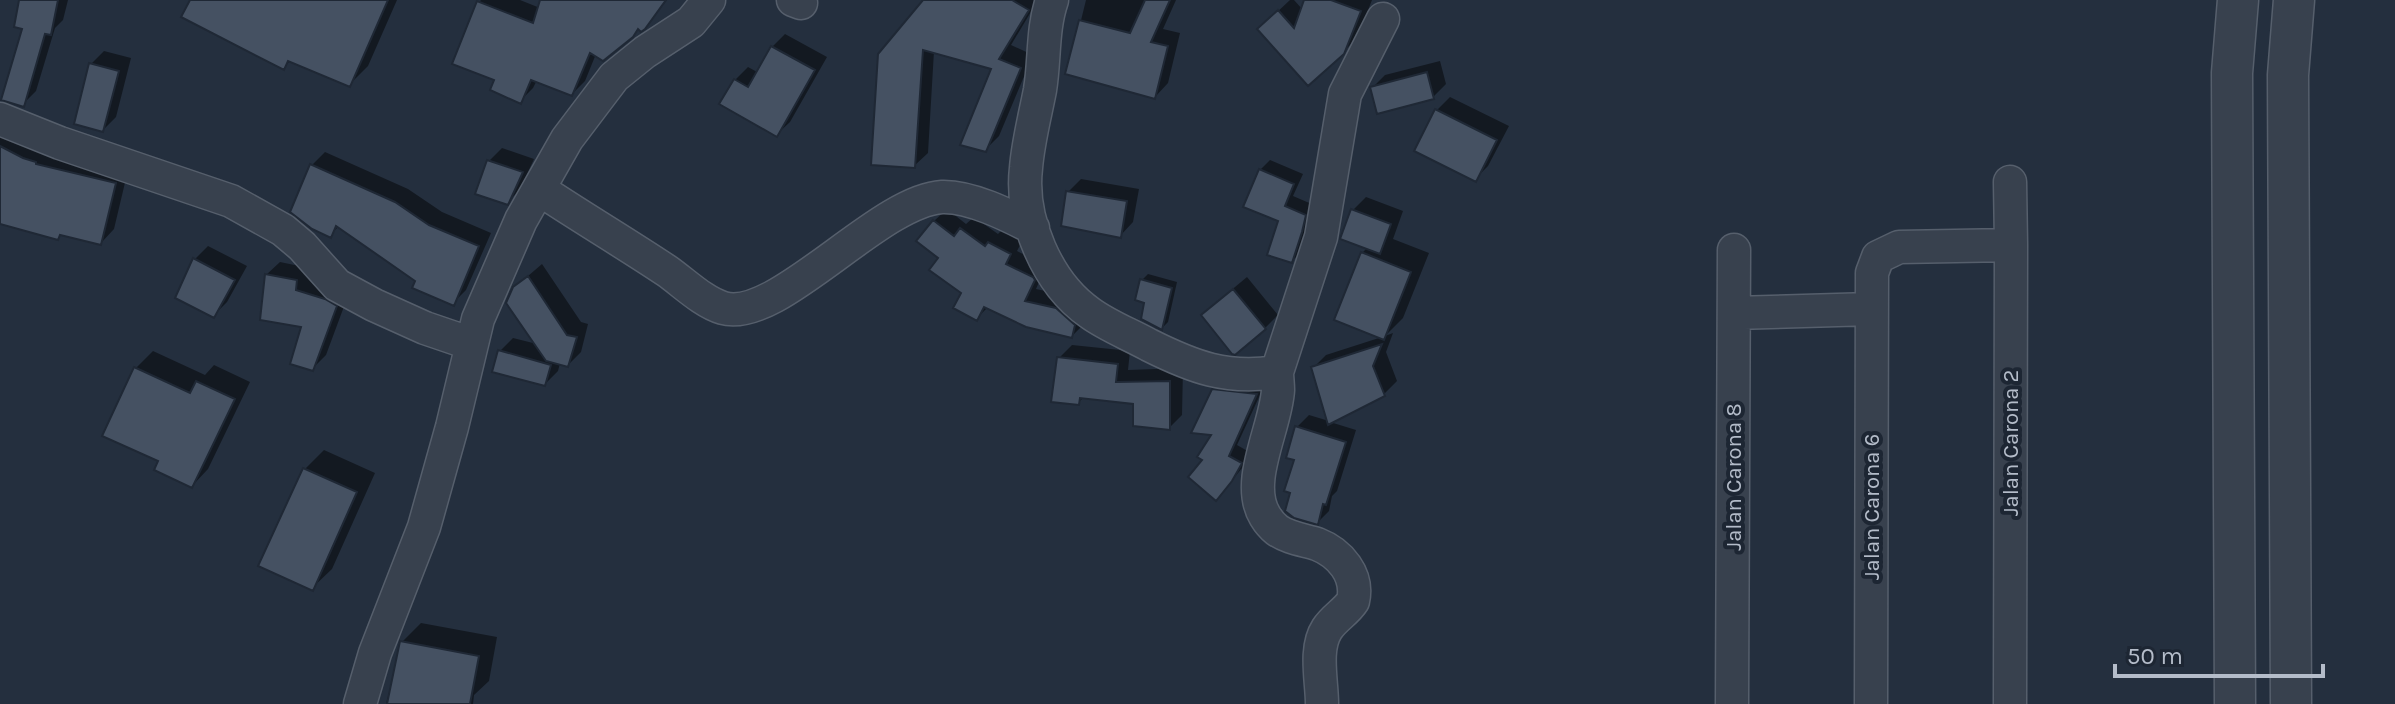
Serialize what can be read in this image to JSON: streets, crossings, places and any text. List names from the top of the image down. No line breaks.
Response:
{"streets":{"street":["Jalan Carona 2","Jalan Carona 8","Jalan Carona 6"]},"crossings":[["Jalan Carona 2","Jalan Carona 6"]],"scale_bar":"50 m"}
